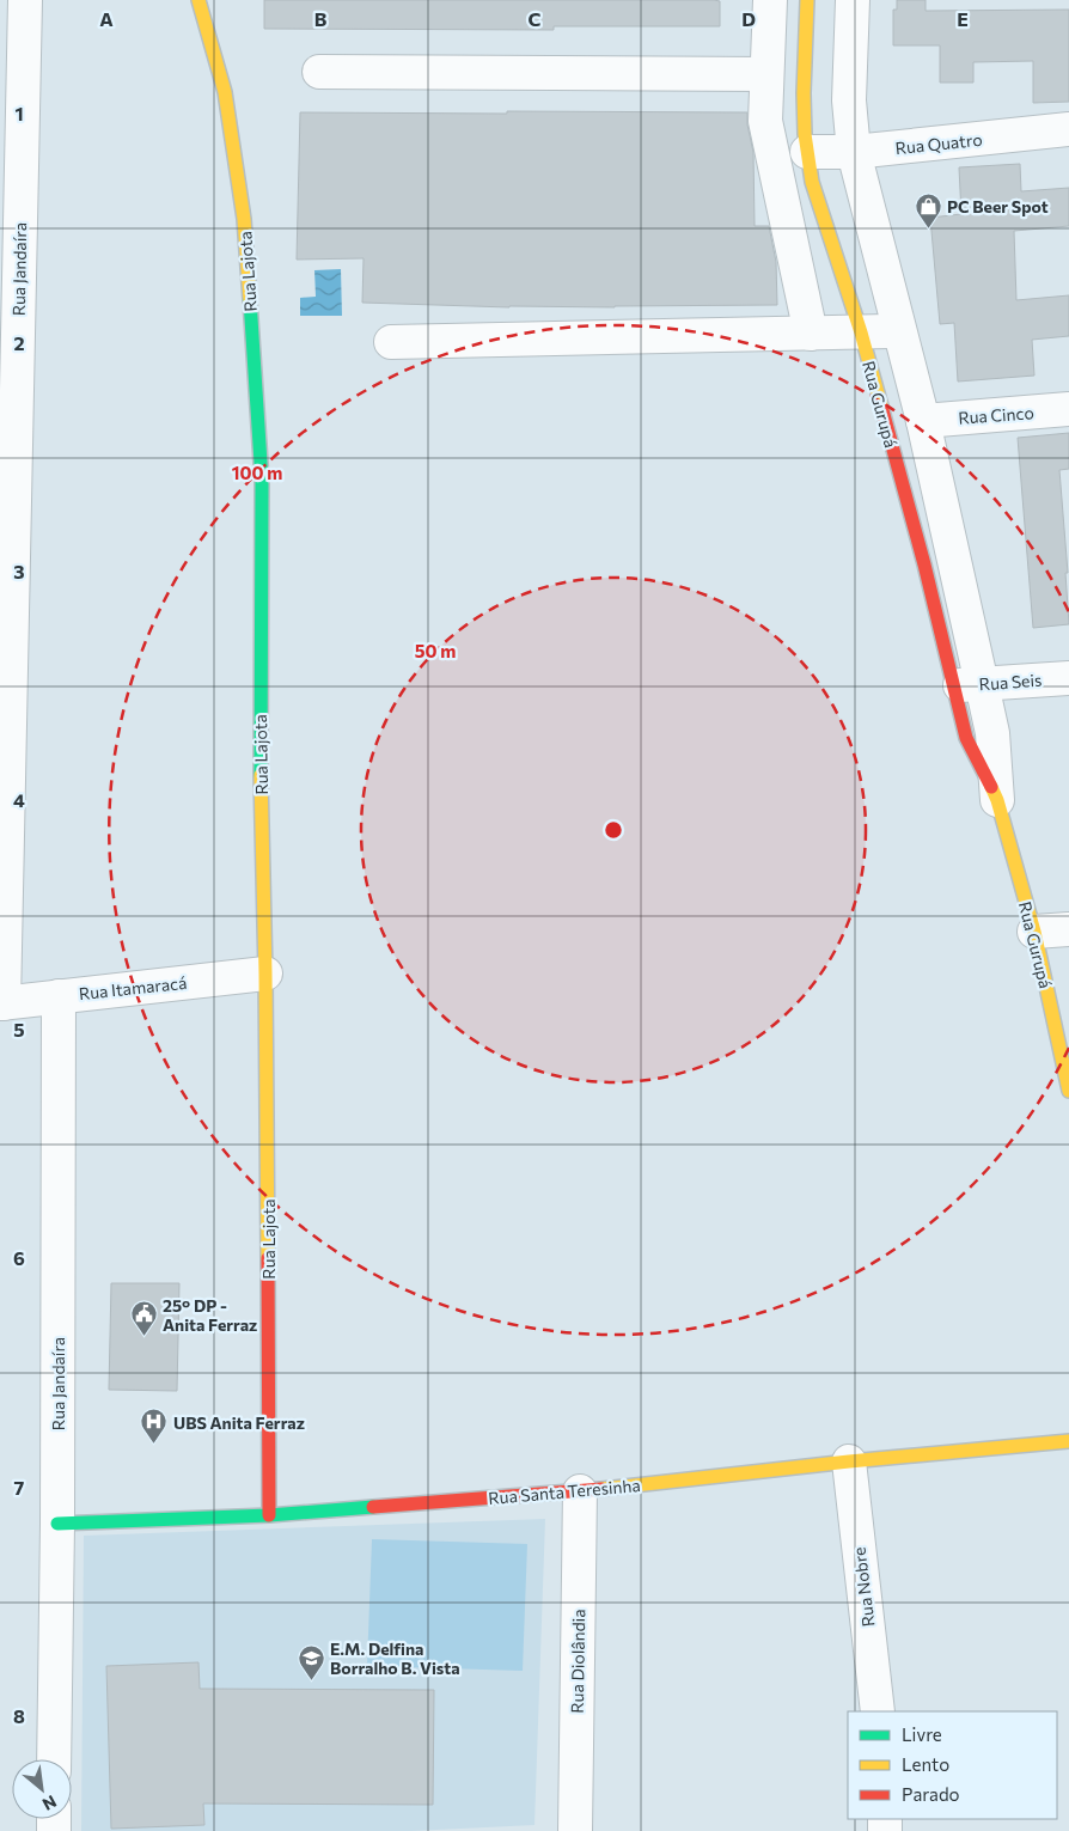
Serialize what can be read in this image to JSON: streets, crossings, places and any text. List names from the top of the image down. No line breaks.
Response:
{"streets":{"street":["Rua Quatro","Rua Jandaíra","Rua Lajota","Rua Gurupá","Rua Cinco","Rua Seis","Rua Itamaracá","Rua Santa Teresinha","Rua Nobre","Rua Diolândia"]},"crossings":[["Rua Quatro","Rua Gurupá"],["Rua Jandaíra","Rua Itamaracá"],["Rua Jandaíra","Rua Santa Teresinha"],["Rua Lajota","Rua Itamaracá"],["Rua Lajota","Rua Santa Teresinha"],["Rua Gurupá","Rua Cinco"],["Rua Gurupá","Rua Seis"],["Rua Santa Teresinha","Rua Nobre"],["Rua Santa Teresinha","Rua Diolândia"]],"places":{"shop":["PC Beer Spot"],"public building":["25° DP - Anita Ferraz"],"hospital":["UBS Anita Ferraz"],"school or university":["E.M. Delfina Borralho B. Vista"]},"legend":["Livre","Lento","Parado"],"north":"bottom right","grid":{"columns":["A","B","C","D","E"],"rows":["1","2","3","4","5","6","7","8"]},"rings":["100 m","50 m"]}
